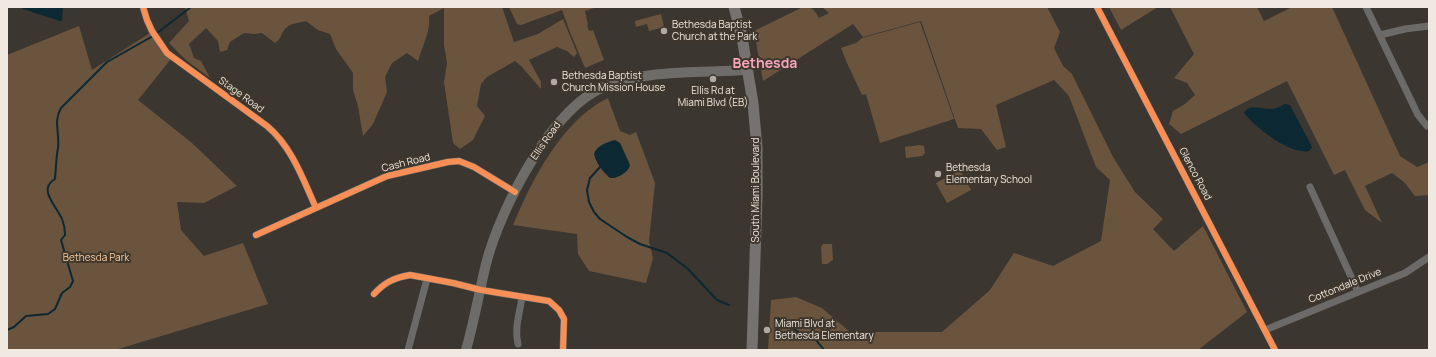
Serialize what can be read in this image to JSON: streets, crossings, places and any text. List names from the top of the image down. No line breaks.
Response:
{"streets":{"main road":["Ellis Road","South Miami Boulevard"],"street":["Stage Road","Cash Road","Glenco Road","Cottondale Drive"]},"crossings":[["Stage Road","Cash Road"],["Ellis Road","Cash Road"],["Ellis Road","South Miami Boulevard"],["Glenco Road","Cottondale Drive"]],"districts":["Bethesda"],"parks":["Bethesda Park"],"places":["Bethesda Baptist Church at the Park","Ellis Rd at Miami Blvd (EB)","Bethesda Baptist Church Mission House","Bethesda Elementary School","Miami Blvd at Bethesda Elementary"]}
